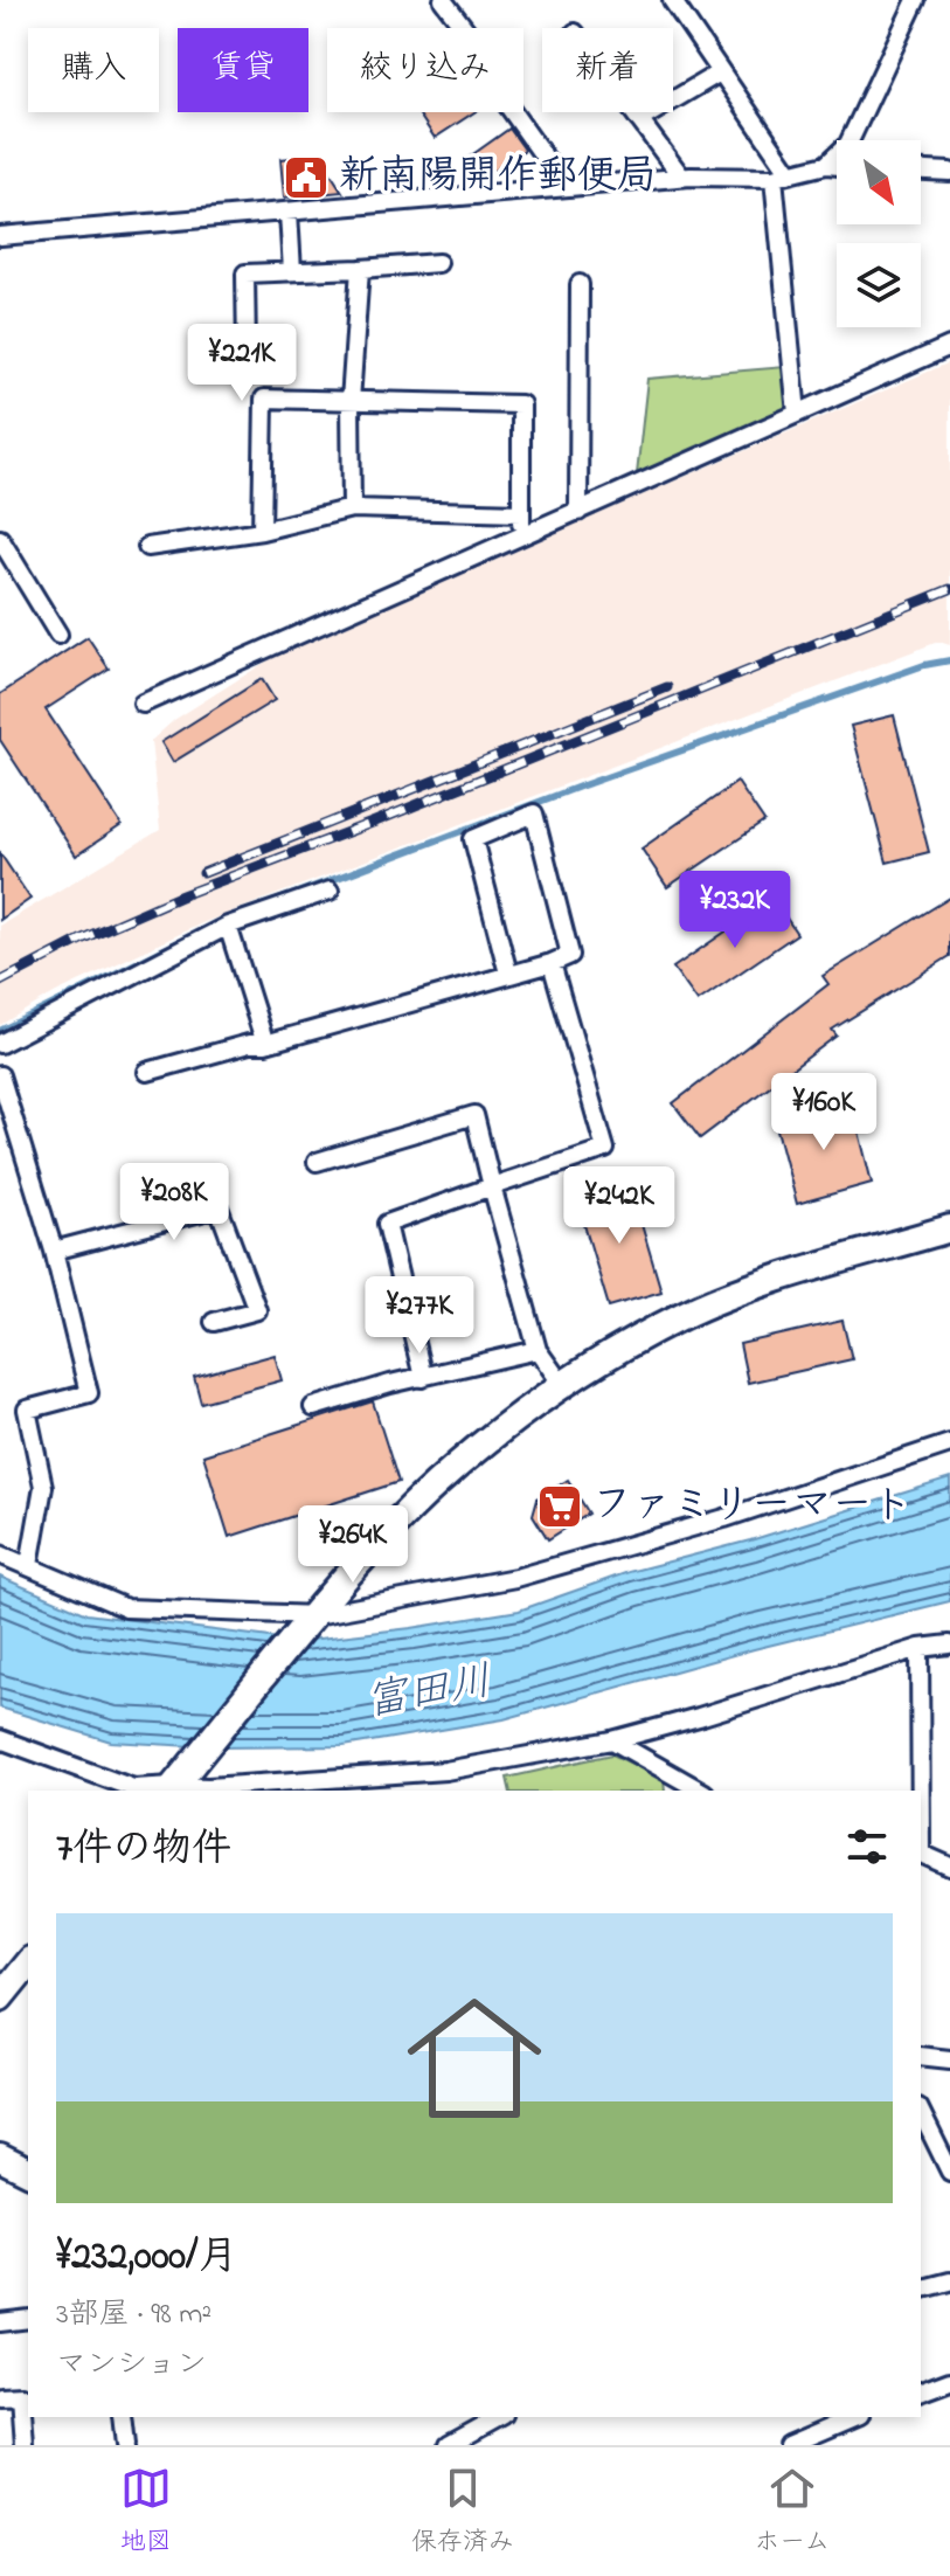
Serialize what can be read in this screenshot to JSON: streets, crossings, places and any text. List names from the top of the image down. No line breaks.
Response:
{"water":["富田川"],"places":{"public building":["新南陽開作郵便局"],"supermarket":["ファミリーマート"]},"north":"bottom right","page":{"chip":["購入","賃貸","絞り込み","新着"],"price":["¥221K","¥232K","¥160K","¥208K","¥242K","¥277K","¥264K"],"heading":"7件の物件","list":[{"name":"¥232,000/月","note":"3部屋 · 98 m² · マンション"}],"tabs":["地図","保存済み","ホーム"]}}
